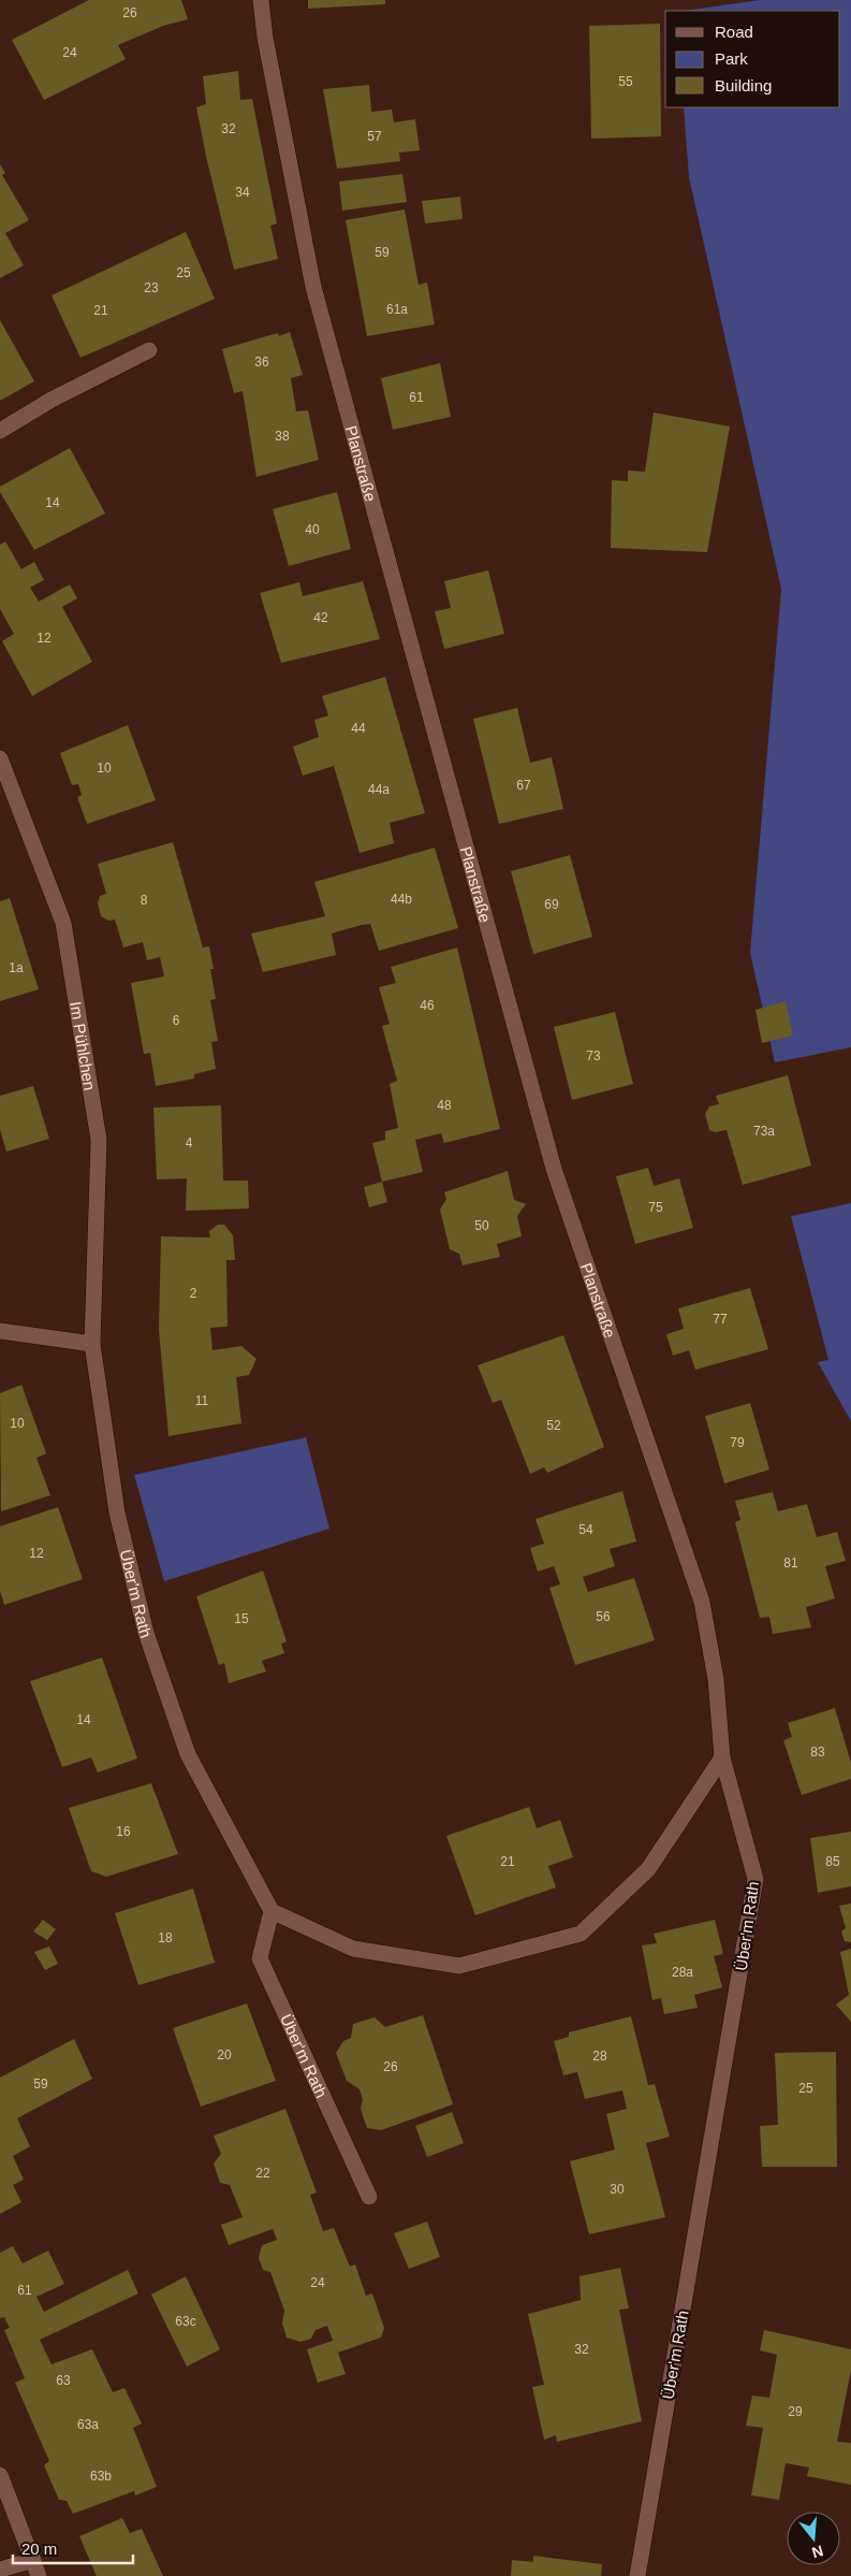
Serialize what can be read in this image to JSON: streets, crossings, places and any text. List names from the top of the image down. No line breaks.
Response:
{"streets":{"street":["Planstraße","Im Pühlchen","Über'm Rath"]},"crossings":[["Planstraße","Über'm Rath"],["Im Pühlchen","Über'm Rath"]],"house_numbers":["26","24","55","32","57","34","59","25","23","61a","21","36","61","38","14","40","42","12","44","10","67","44a","44b","8","69","1a","46","6","73","48","73a","4","75","50","2","77","11","10","52","79","54","12","81","56","15","14","83","16","21","85","18","28a","20","28","26","59","25","22","30","24","61","63c","32","63","29","63a","63b"],"legend":["Road","Park","Building"],"scale_bar":"20 m","north":"bottom"}
